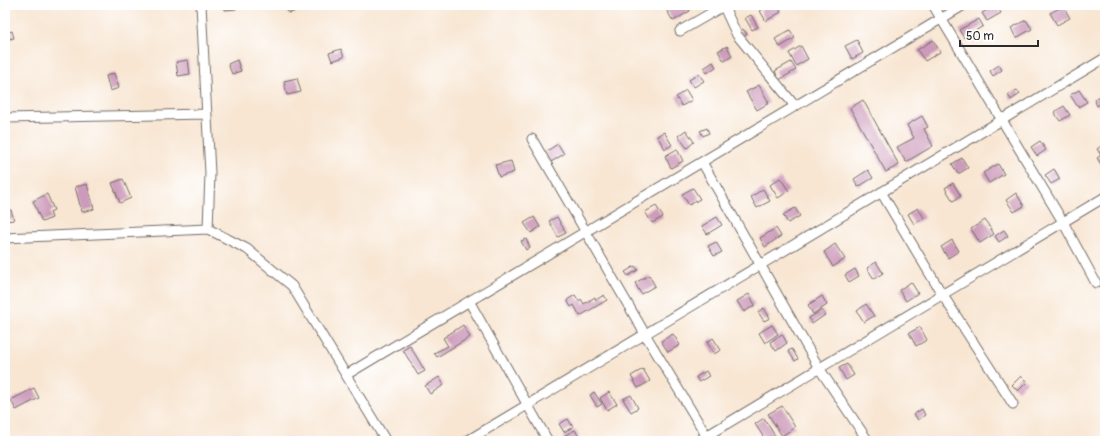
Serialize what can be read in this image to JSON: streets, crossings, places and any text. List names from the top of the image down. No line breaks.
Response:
{"scale_bar":"50 m"}
